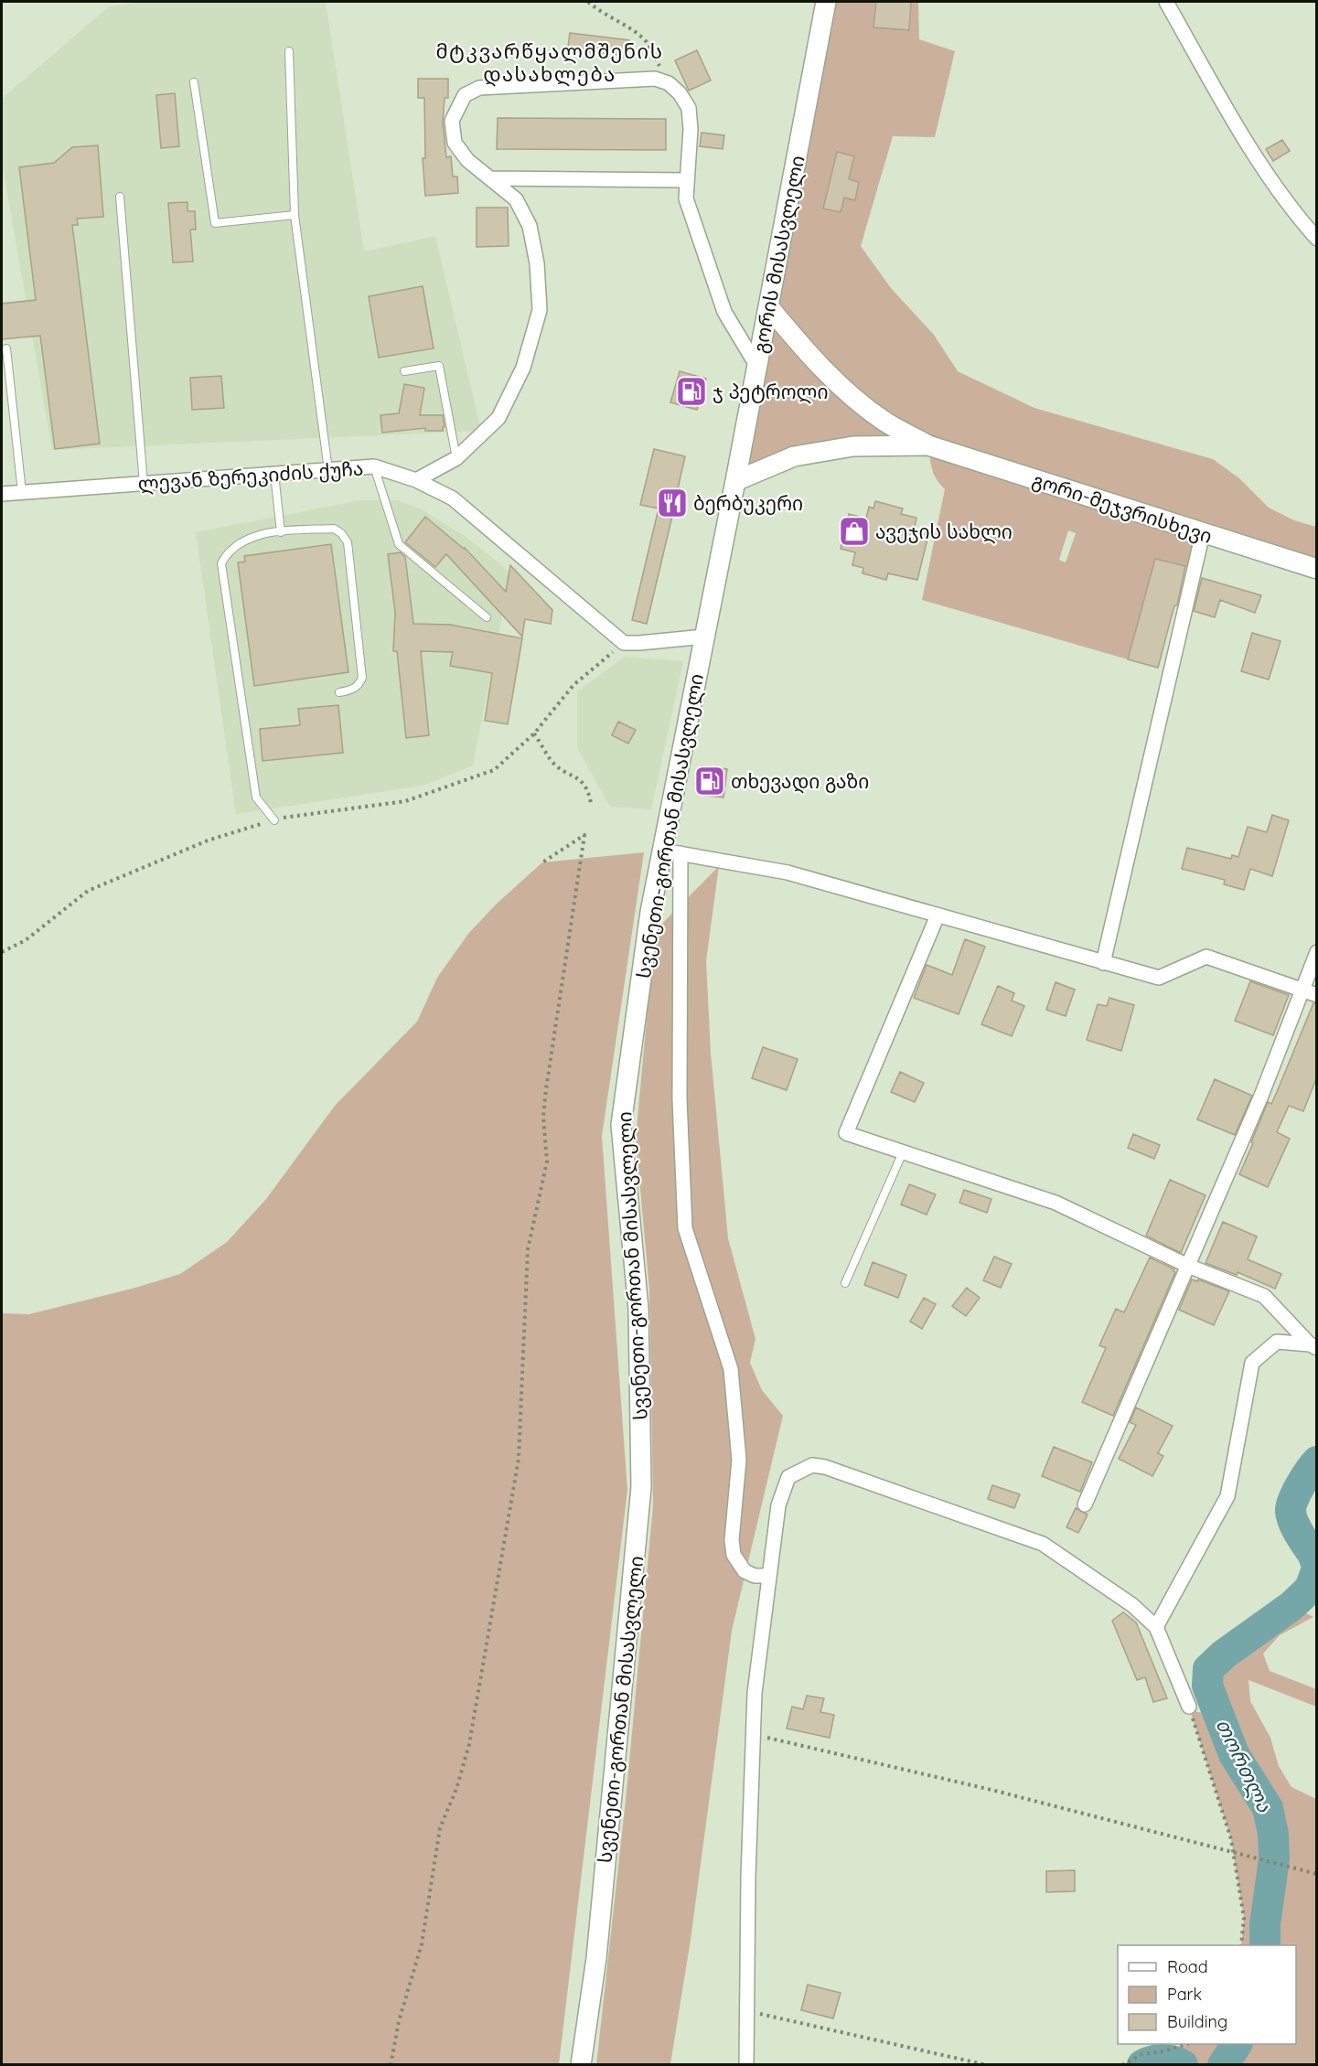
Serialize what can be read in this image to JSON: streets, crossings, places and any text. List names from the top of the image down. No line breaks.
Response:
{"streets":{"main road":["გორის მისასვლელი","გორი-მეჯვრისხევი","სვენეთი-გორთან მისასვლელი"],"street":["ლევან ზერეკიძის ქუჩა"]},"crossings":[["გორის მისასვლელი","გორი-მეჯვრისხევი"],["გორის მისასვლელი","სვენეთი-გორთან მისასვლელი"]],"districts":["მტკვარწყალმშენის დასახლება"],"water":["თორთლა"],"places":{"fuel station":["ჯ პეტროლი","თხევადი გაზი"],"restaurant":["ბერბუკერი"],"shop":["ავეჯის სახლი"]},"legend":["Road","Park","Building"]}
